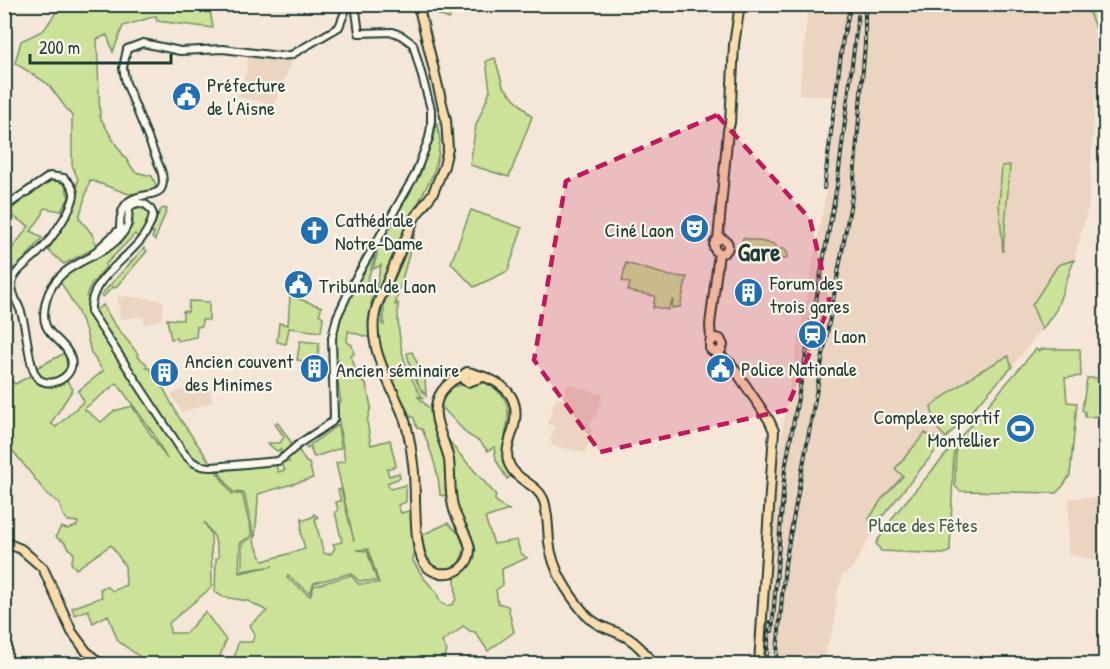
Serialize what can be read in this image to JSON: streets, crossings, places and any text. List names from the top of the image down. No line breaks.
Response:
{"districts":["Gare"],"parks":["Place des Fêtes"],"places":{"public building":["Préfecture de l'Aisne","Tribunal de Laon","Police Nationale"],"theatre":["Ciné Laon"],"church":["Cathédrale Notre-Dame"],"building":["Forum des trois gares","Ancien séminaire","Ancien couvent des Minimes"],"station":["Laon"],"sports":["Complexe sportif Montellier"]},"scale_bar":"200 m"}
